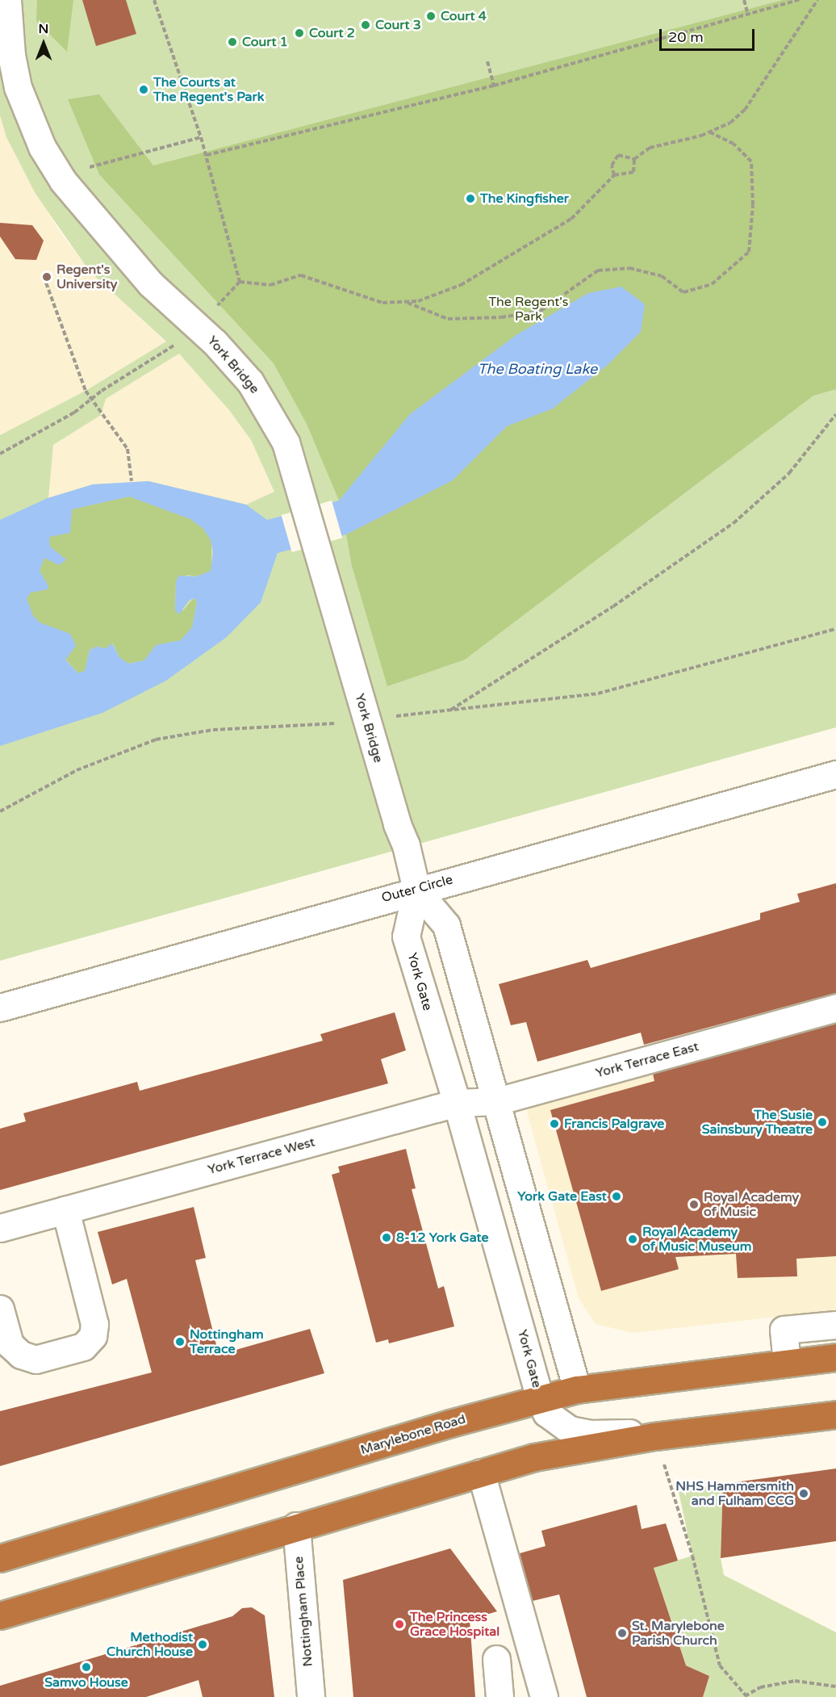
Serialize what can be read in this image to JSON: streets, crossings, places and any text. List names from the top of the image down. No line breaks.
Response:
{"streets":{"highway":["Marylebone Road"],"street":["York Bridge","Outer Circle","York Gate","York Terrace East","York Terrace West","Nottingham Place"]},"crossings":[["York Bridge","Outer Circle"],["York Bridge","York Gate"],["Outer Circle","York Gate"],["York Gate","York Terrace East"],["York Gate","York Terrace West"],["York Gate","Marylebone Road"],["York Terrace East","York Terrace West"]],"water":["The Boating Lake"],"parks":["The Regent's Park"],"places":["Court 4","Court 3","Court 2","Court 1","The Courts at The Regent's Park","The Kingfisher","Regent's University","The Susie Sainsbury Theatre","Francis Palgrave","York Gate East","Royal Academy of Music","8-12 York Gate","Royal Academy of Music Museum","Nottingham Terrace","NHS Hammersmith and Fulham CCG","The Princess Grace Hospital","St. Marylebone Parish Church","Methodist Church House","Samvo House"],"scale_bar":"20 m","north":"top"}
